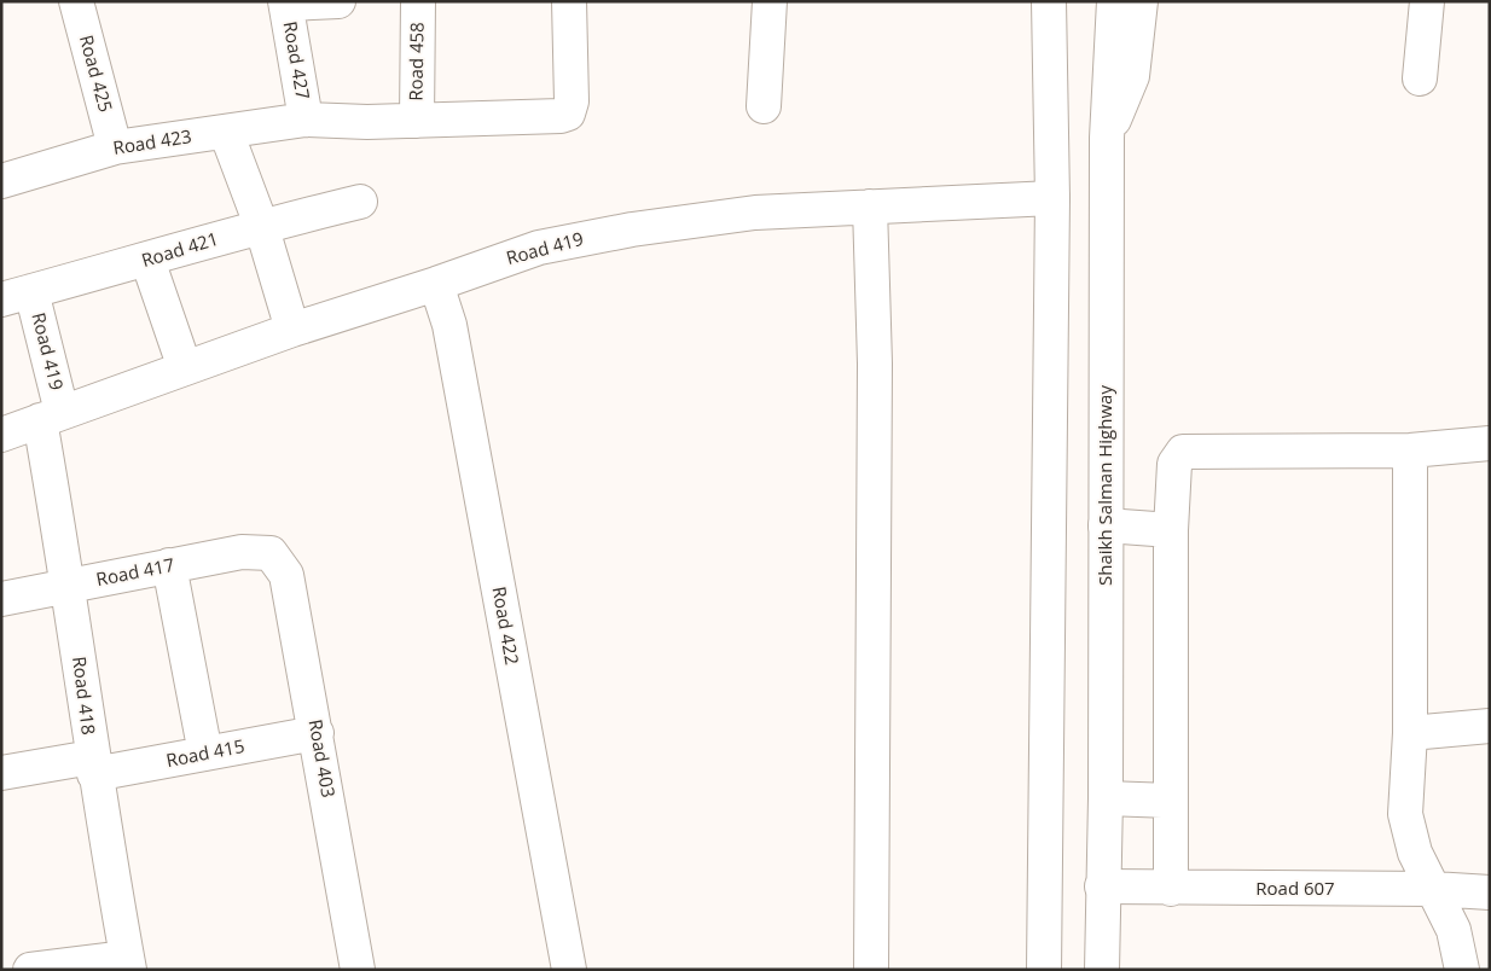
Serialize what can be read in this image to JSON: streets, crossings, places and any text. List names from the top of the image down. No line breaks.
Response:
{"streets":{"street":["Road 427","Road 458","Road 425","Road 423","Road 419","Road 421","Shaikh Salman Highway","Road 417","Road 422","Road 418","Road 415","Road 403","Road 607"]},"crossings":[["Road 427","Road 423"],["Road 458","Road 423"],["Road 425","Road 423"],["Road 419","Road 421"],["Road 419","Road 422"],["Road 419","Road 418"],["Shaikh Salman Highway","Road 607"],["Road 417","Road 418"],["Road 417","Road 403"],["Road 418","Road 415"],["Road 415","Road 403"]]}
